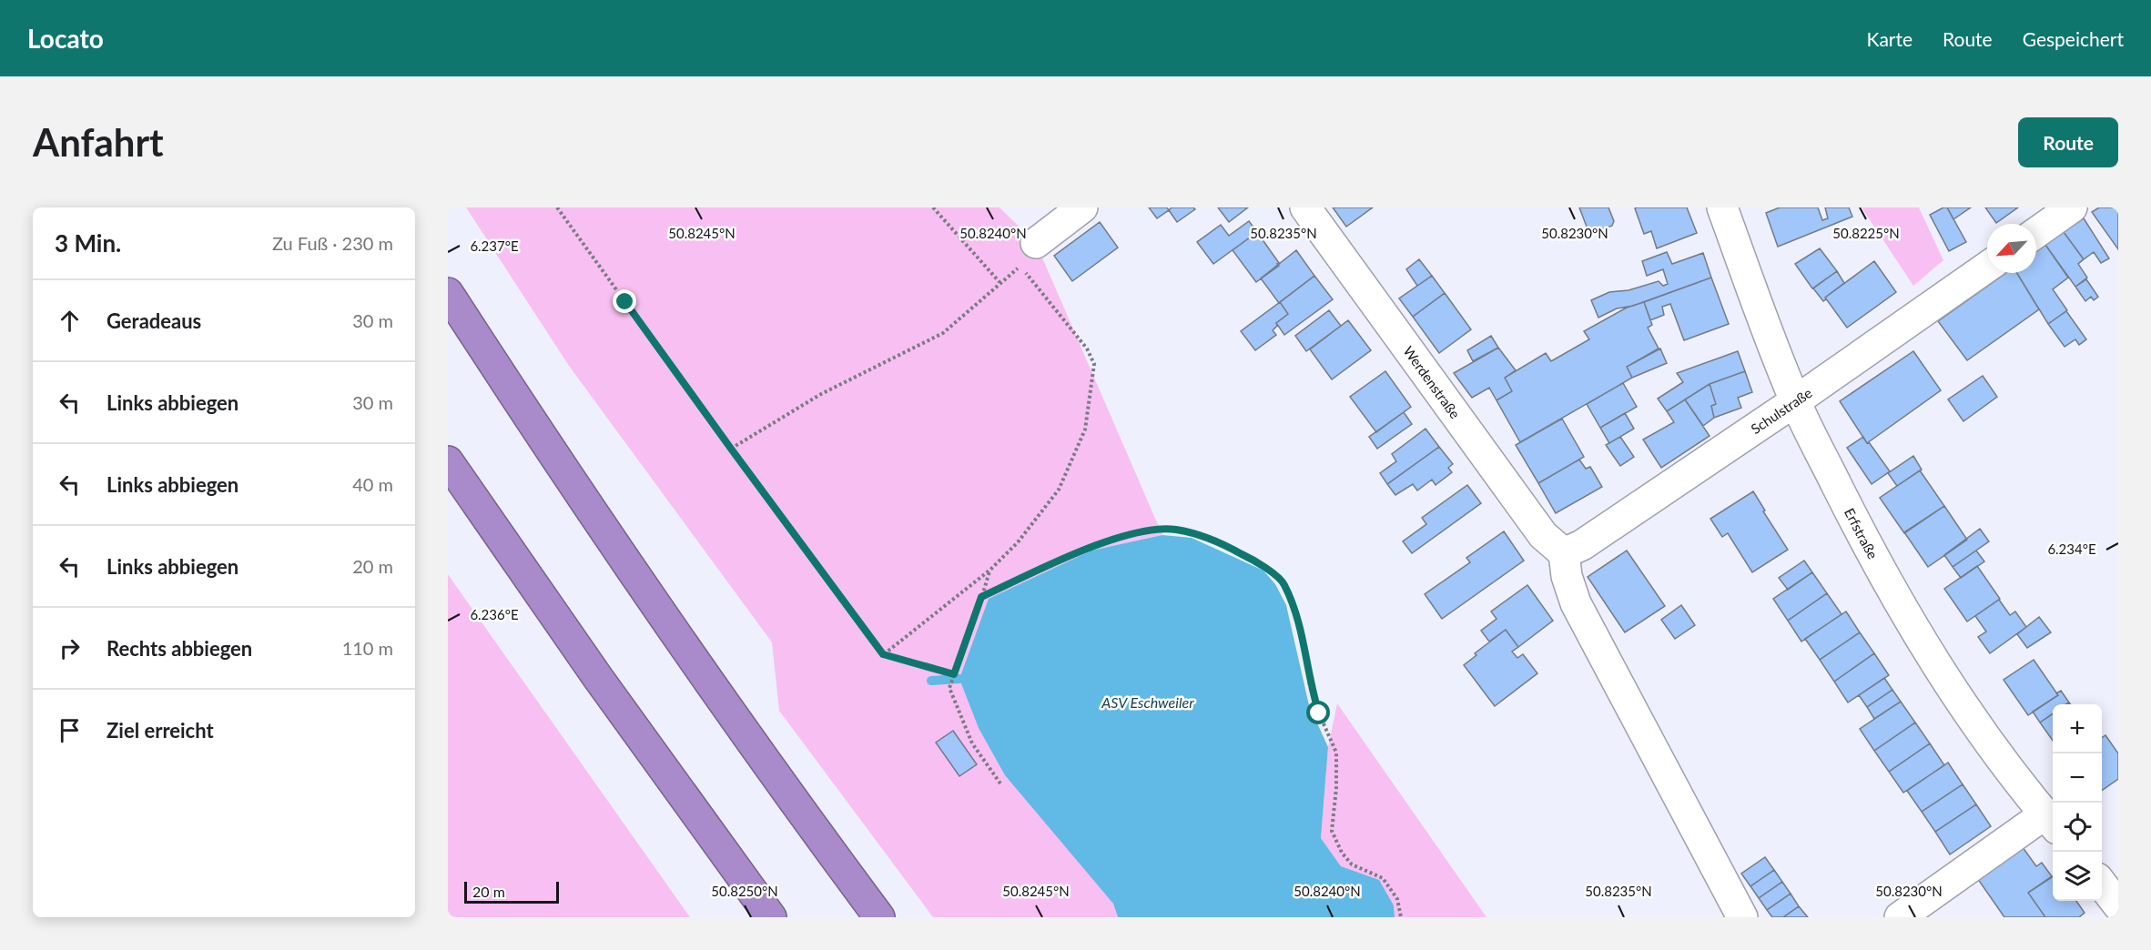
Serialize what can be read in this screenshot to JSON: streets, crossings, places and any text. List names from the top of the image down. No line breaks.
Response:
{"streets":{"street":["Werdenstraße","Schulstraße","Erfstraße"]},"crossings":[["Werdenstraße","Schulstraße"],["Schulstraße","Erfstraße"]],"water":["ASV Eschweiler"],"scale_bar":"20 m","north":"bottom left","page":{"header":"Locato","nav":["Karte","Route","Gespeichert"],"buttons":"Route","title":"Anfahrt","heading":["3 Min.","Zu Fuß · 230 m"],"list":[["Geradeaus","30 m"],["Links abbiegen","30 m"],["Links abbiegen","40 m"],["Links abbiegen","20 m"],["Rechts abbiegen","110 m"],"Ziel erreicht"],"map_buttons":["+","−"],"scale":"20 m"},"coordinates":["50.8245°N","50.8240°N","50.8235°N","50.8230°N","50.8225°N","6.237°E","6.234°E","6.236°E","50.8250°N"]}
